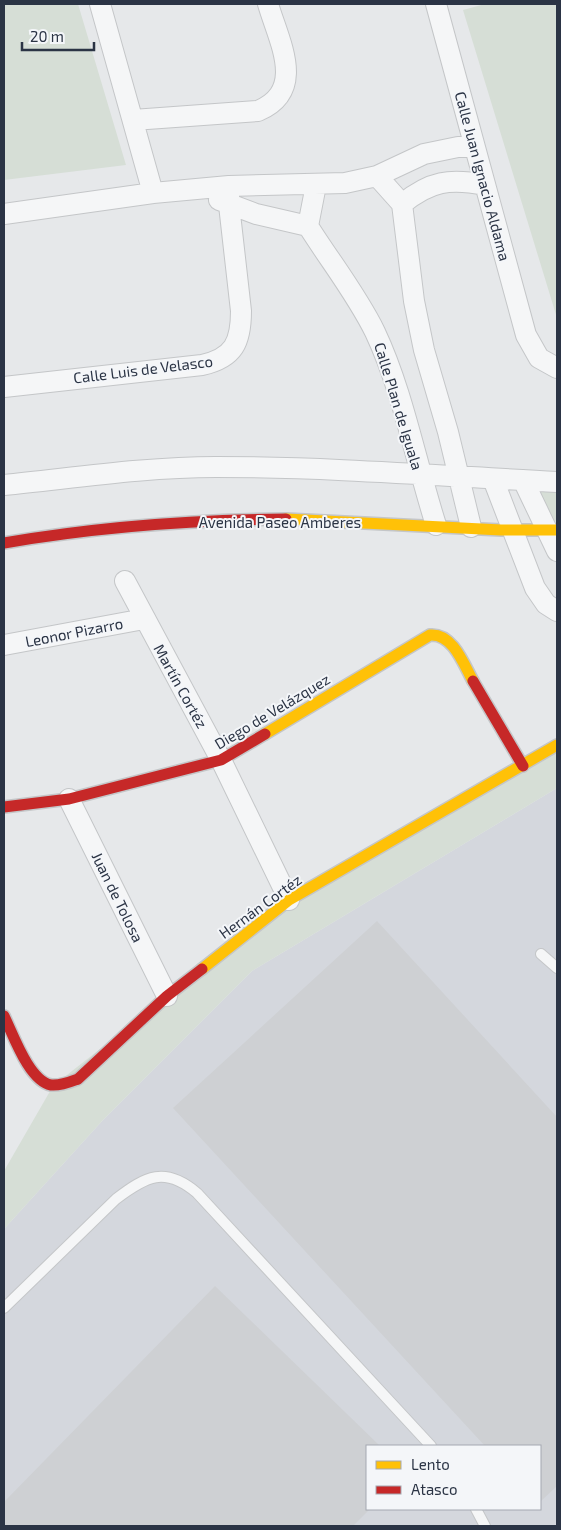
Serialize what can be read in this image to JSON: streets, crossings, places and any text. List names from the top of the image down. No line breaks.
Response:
{"streets":{"street":["Calle Juan Ignacio Aldama","Calle Luis de Velasco","Calle Plan de Iguala","Avenida Paseo Amberes","Leonor Pizarro","Martín Cortéz","Diego de Velázquez","Juan de Tolosa","Hernán Cortéz"]},"crossings":[["Calle Plan de Iguala","Avenida Paseo Amberes"],["Leonor Pizarro","Martín Cortéz"],["Martín Cortéz","Diego de Velázquez"],["Martín Cortéz","Hernán Cortéz"],["Diego de Velázquez","Juan de Tolosa"],["Diego de Velázquez","Hernán Cortéz"],["Juan de Tolosa","Hernán Cortéz"]],"legend":["Lento","Atasco"],"scale_bar":"20 m"}
